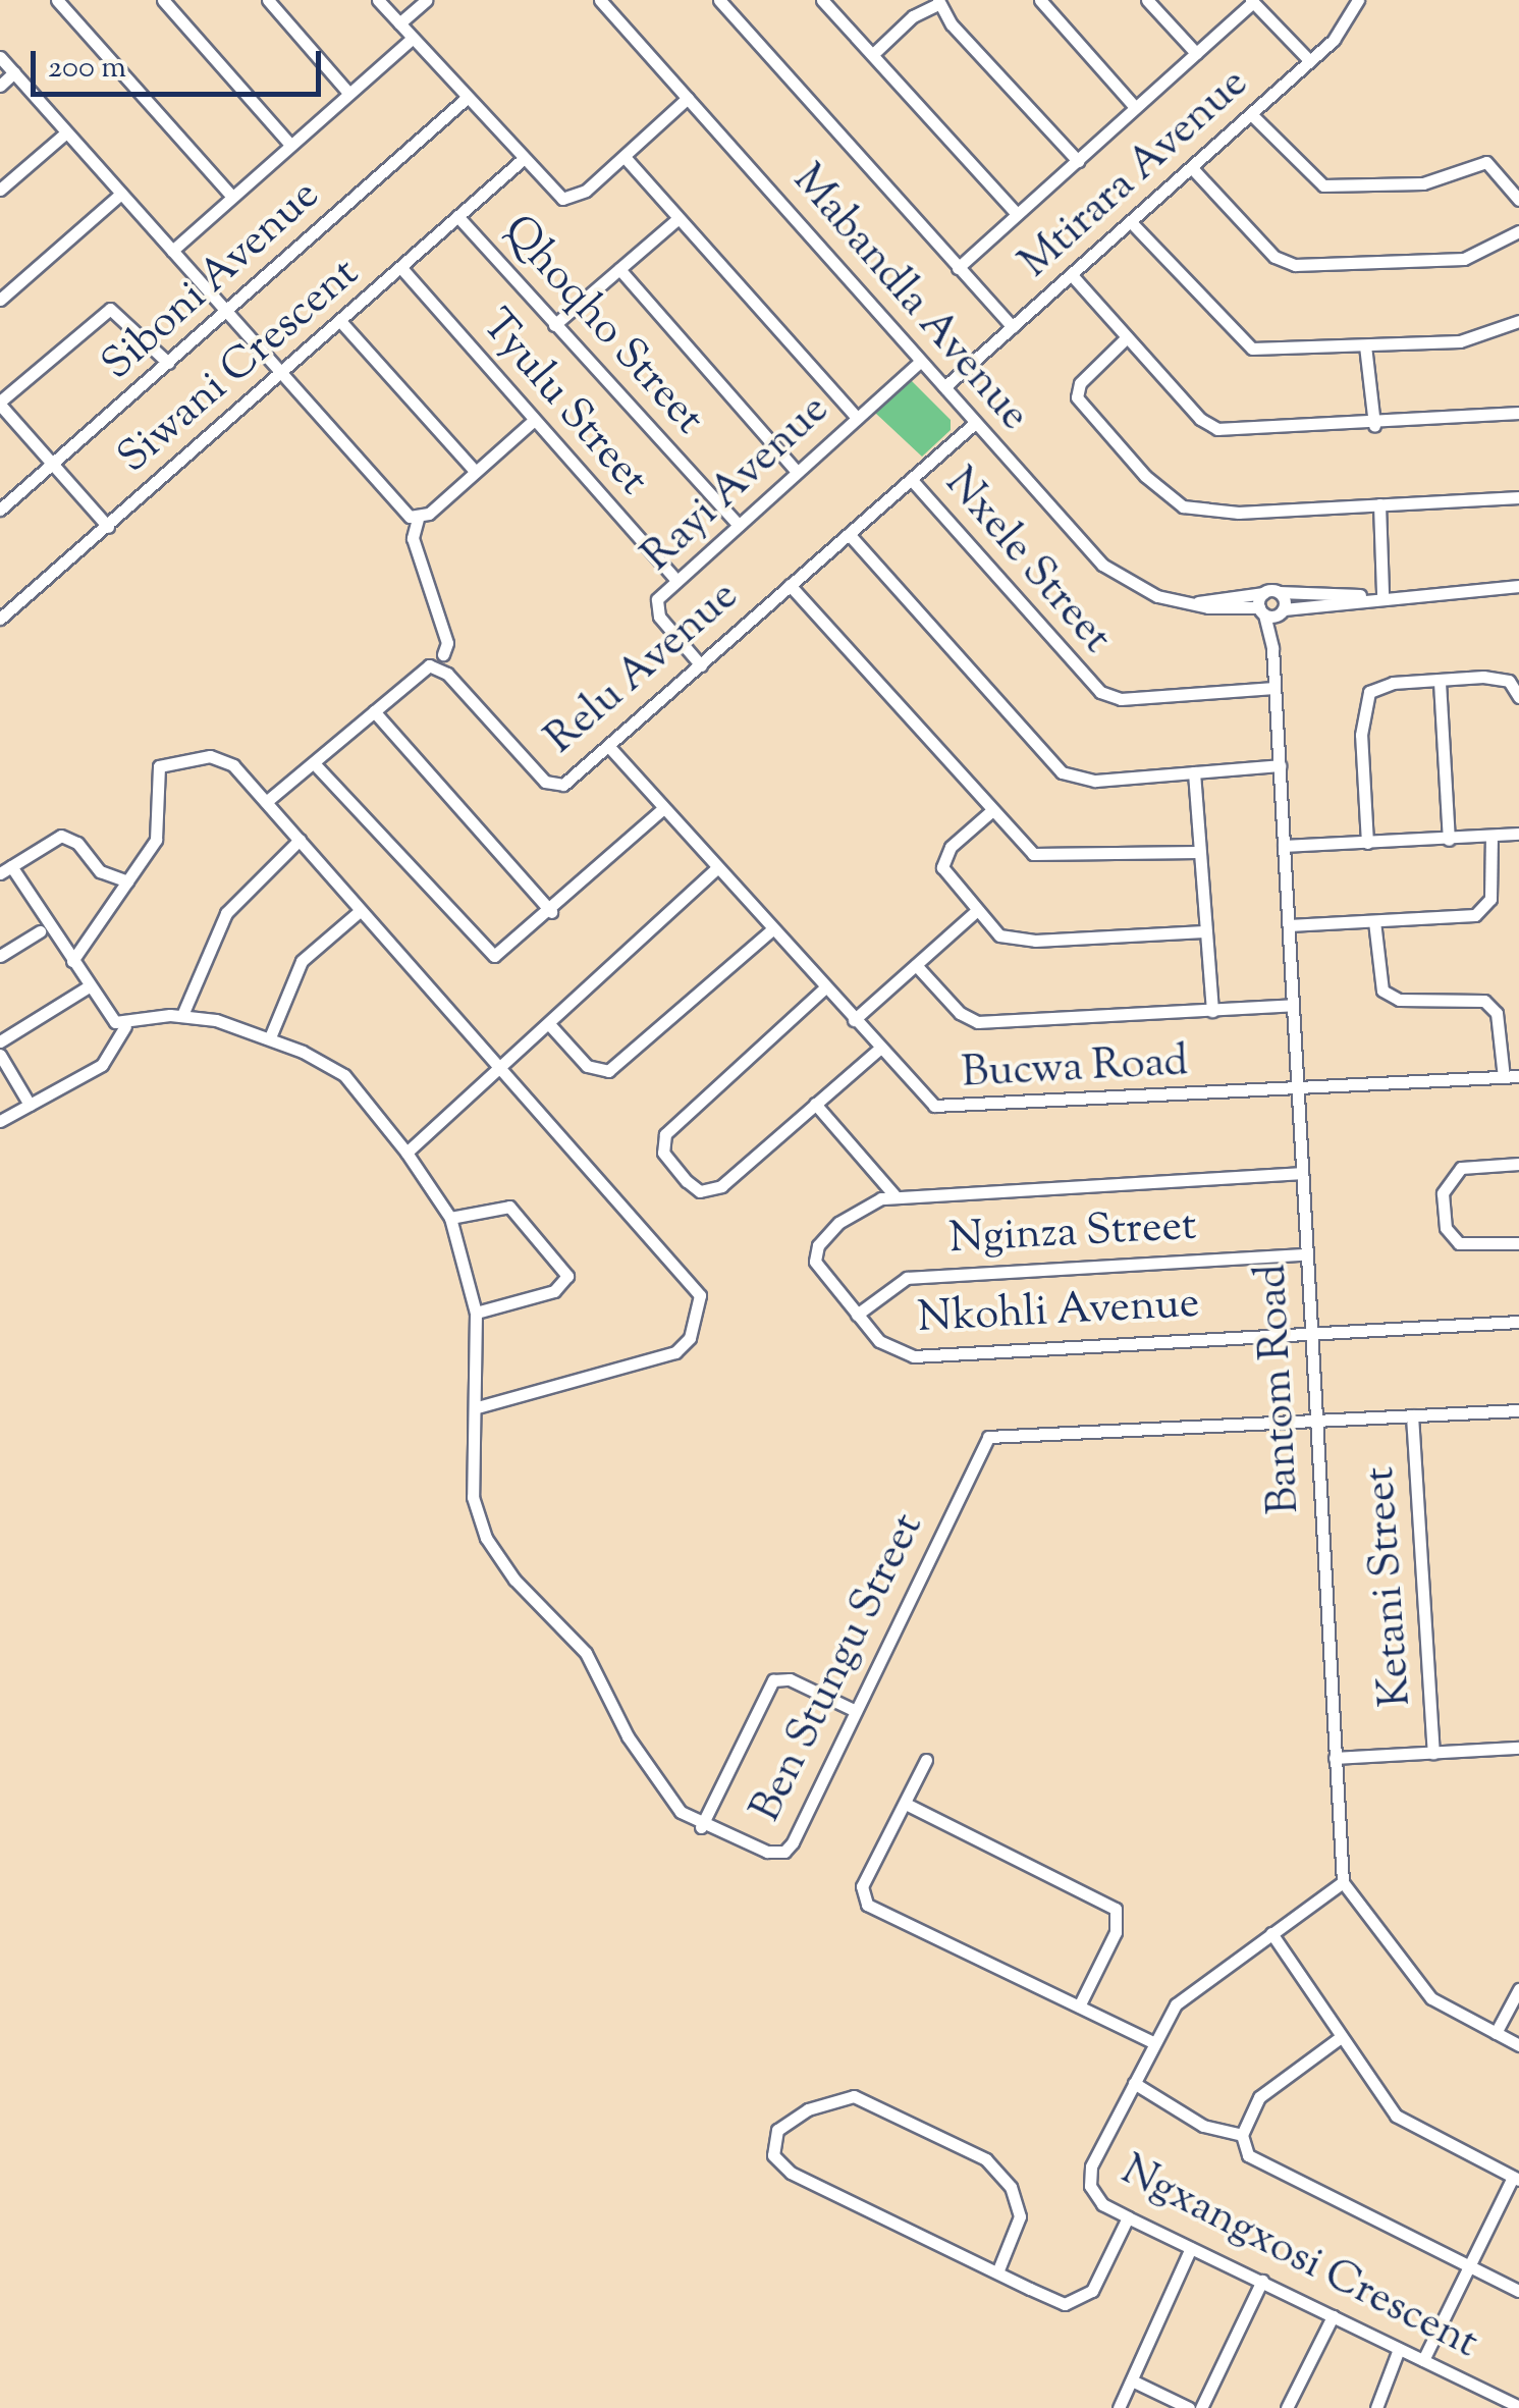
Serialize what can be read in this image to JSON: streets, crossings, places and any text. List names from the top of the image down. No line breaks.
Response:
{"streets":{"street":["Mtirara Avenue","Siboni Avenue","Mabandla Avenue","Qhoqho Street","Siwani Crescent","Tyulu Street","Rayi Avenue","Nxele Street","Relu Avenue","Bucwa Road","Nginza Street","Nkohli Avenue","Bantom Road","Ketani Street","Ben Stungu Street","Ngxangxosi Crescent"]},"crossings":[["Mtirara Avenue","Mabandla Avenue"],["Mabandla Avenue","Rayi Avenue"],["Mabandla Avenue","Relu Avenue"],["Mabandla Avenue","Bantom Road"],["Qhoqho Street","Siwani Crescent"],["Qhoqho Street","Rayi Avenue"],["Siwani Crescent","Tyulu Street"],["Tyulu Street","Rayi Avenue"],["Rayi Avenue","Relu Avenue"],["Nxele Street","Relu Avenue"],["Nxele Street","Bantom Road"],["Relu Avenue","Bucwa Road"],["Bucwa Road","Bantom Road"],["Nginza Street","Nkohli Avenue"],["Nginza Street","Bantom Road"],["Nkohli Avenue","Bantom Road"],["Bantom Road","Ben Stungu Street"],["Bantom Road","Ngxangxosi Crescent"]],"scale_bar":"200 m"}
